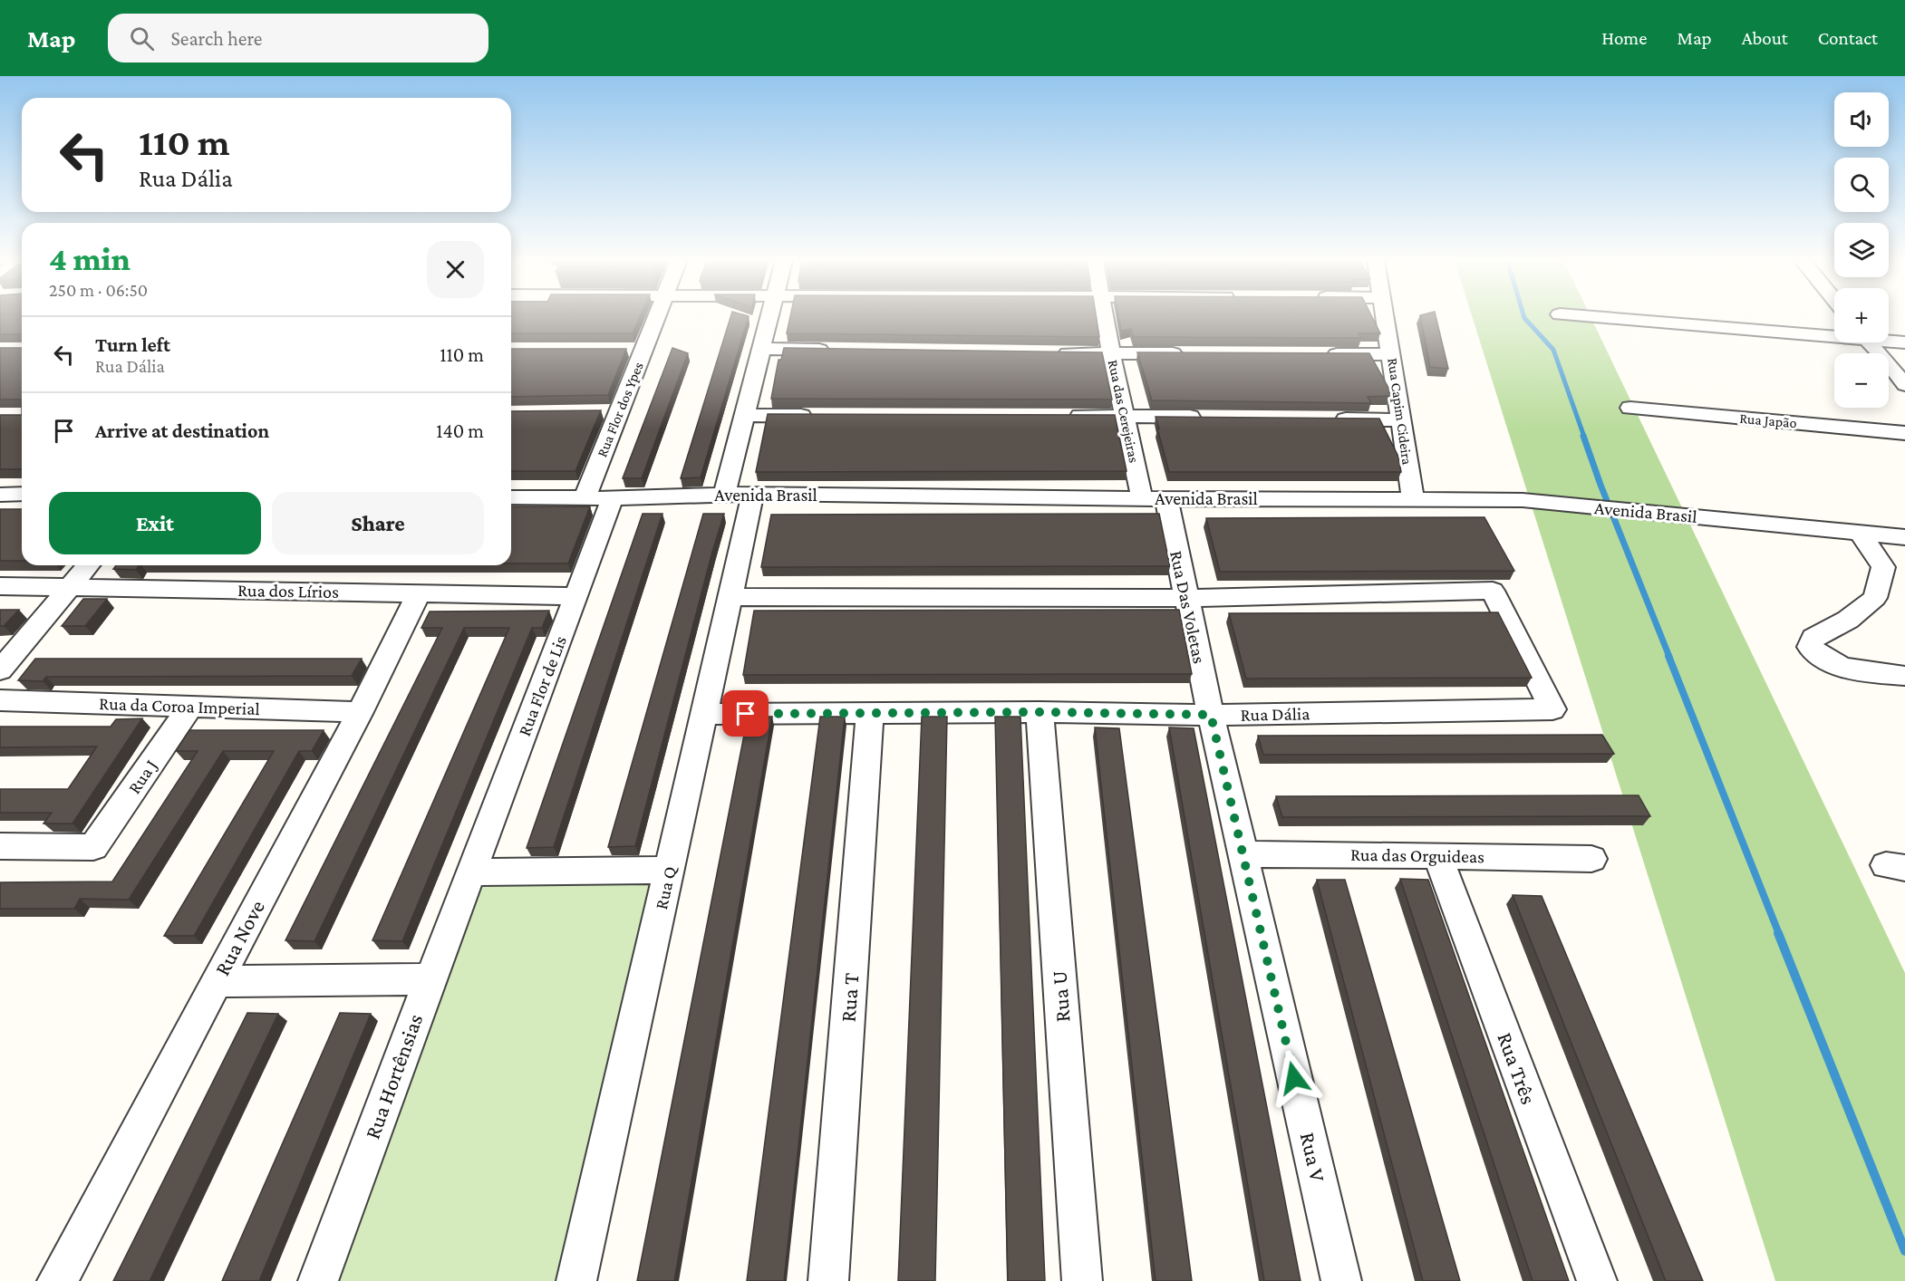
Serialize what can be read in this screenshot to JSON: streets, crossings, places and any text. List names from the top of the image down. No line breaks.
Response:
{"streets":{"street":["Rua Flor dos Ypes","Rua das Cerejeiras","Rua Capim Cideira","Rua Japão","Avenida Brasil","Rua dos Lírios","Rua Das Voletas","Rua Flor de Lis","Rua da Coroa Imperial","Rua Dália","Rua J","Rua das Orguideas","Rua Q","Rua Nove","Rua U","Rua T","Rua Três","Rua Hortênsias","Rua V"]},"crossings":[["Rua Flor dos Ypes","Avenida Brasil"],["Rua das Cerejeiras","Avenida Brasil"],["Rua Capim Cideira","Avenida Brasil"],["Avenida Brasil","Rua Das Voletas"],["Avenida Brasil","Rua Flor de Lis"],["Avenida Brasil","Rua Q"],["Rua dos Lírios","Rua Flor de Lis"],["Rua dos Lírios","Rua Nove"],["Rua Das Voletas","Rua Dália"],["Rua Das Voletas","Rua V"],["Rua Flor de Lis","Rua Hortênsias"],["Rua da Coroa Imperial","Rua J"],["Rua da Coroa Imperial","Rua Nove"],["Rua Dália","Rua Q"],["Rua Dália","Rua U"],["Rua Dália","Rua T"],["Rua Dália","Rua V"],["Rua das Orguideas","Rua Três"],["Rua das Orguideas","Rua V"]],"page":{"header":"Map","search":"Search here","nav":["Home","Map","About","Contact"],"map_buttons":["+","−"],"turn":["110 m","Rua Dália"],"heading":["4 min","250 m · 06:50"],"list":[{"name":"Turn left","note":"Rua Dália","value":"110 m"},{"name":"Arrive at destination","value":"140 m"}],"buttons":["Exit","Share"]}}
